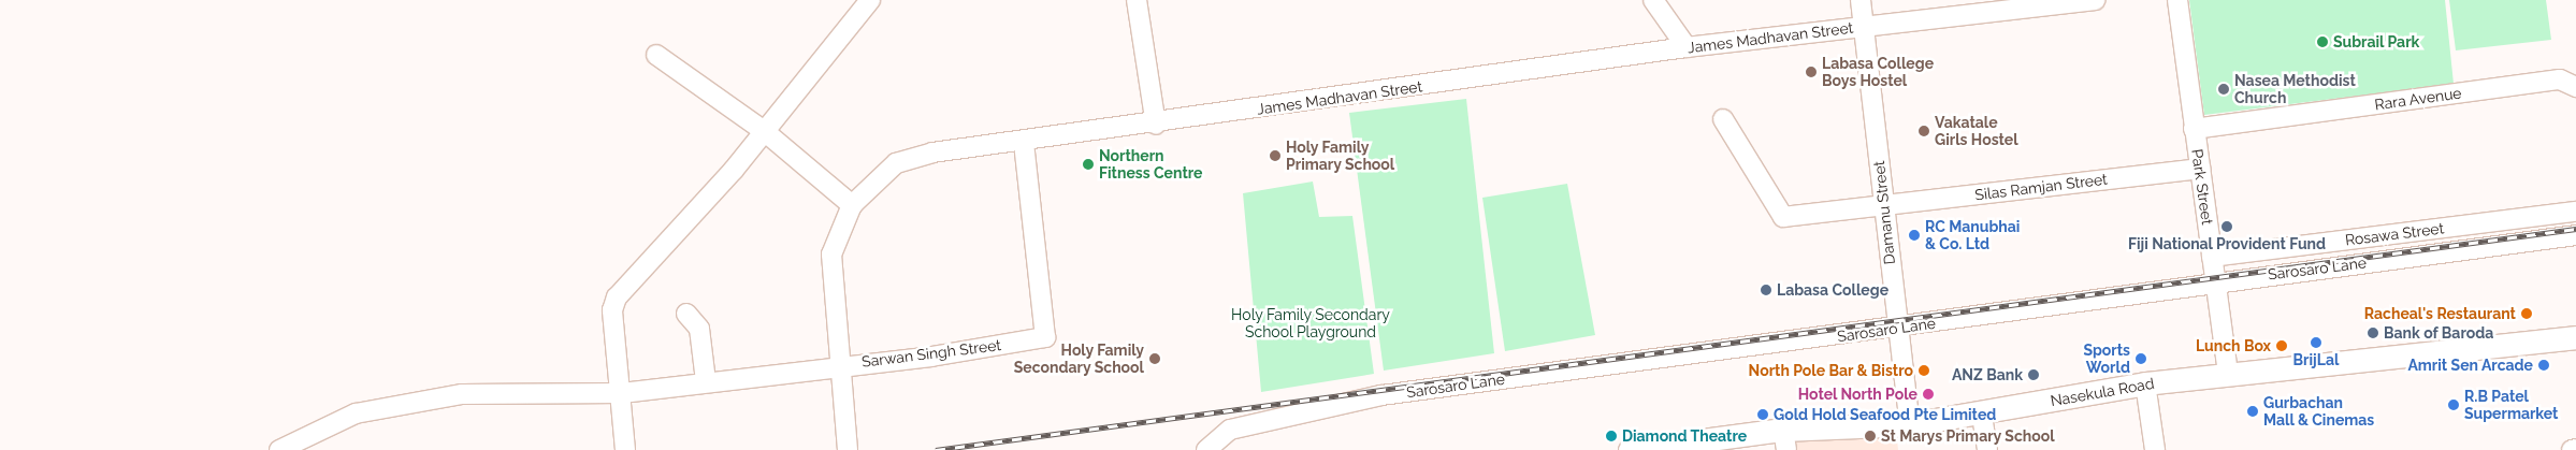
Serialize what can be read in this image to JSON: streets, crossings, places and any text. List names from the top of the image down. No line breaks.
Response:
{"streets":{"main road":["Nasekula Road"],"street":["James Madhavan Street","Rara Avenue","Silas Ramjan Street","Park Street","Damanu Street","Rosawa Street","Sarosaro Lane","Sarwan Singh Street"]},"crossings":[["James Madhavan Street","Damanu Street"],["James Madhavan Street","Sarwan Singh Street"],["Rara Avenue","Park Street"],["Silas Ramjan Street","Park Street"],["Silas Ramjan Street","Damanu Street"],["Park Street","Rosawa Street"],["Park Street","Sarosaro Lane"],["Park Street","Nasekula Road"],["Damanu Street","Sarosaro Lane"],["Damanu Street","Nasekula Road"]],"parks":["Holy Family Secondary School Playground"],"places":["Subrail Park","Labasa College Boys Hostel","Nasea Methodist Church","Vakatale Girls Hostel","Holy Family Primary School","Northern Fitness Centre","Fiji National Provident Fund","RC Manubhai & Co. Ltd","Labasa College","Racheal's Restaurant","Bank of Baroda","BrijLal","Lunch Box","Holy Family Secondary School","Sports World","Amrit Sen Arcade","North Pole Bar & Bistro","ANZ Bank","Hotel North Pole","R.B Patel Supermarket","Gurbachan Mall & Cinemas","Gold Hold Seafood Pte Limited","Diamond Theatre","St Marys Primary School"]}
